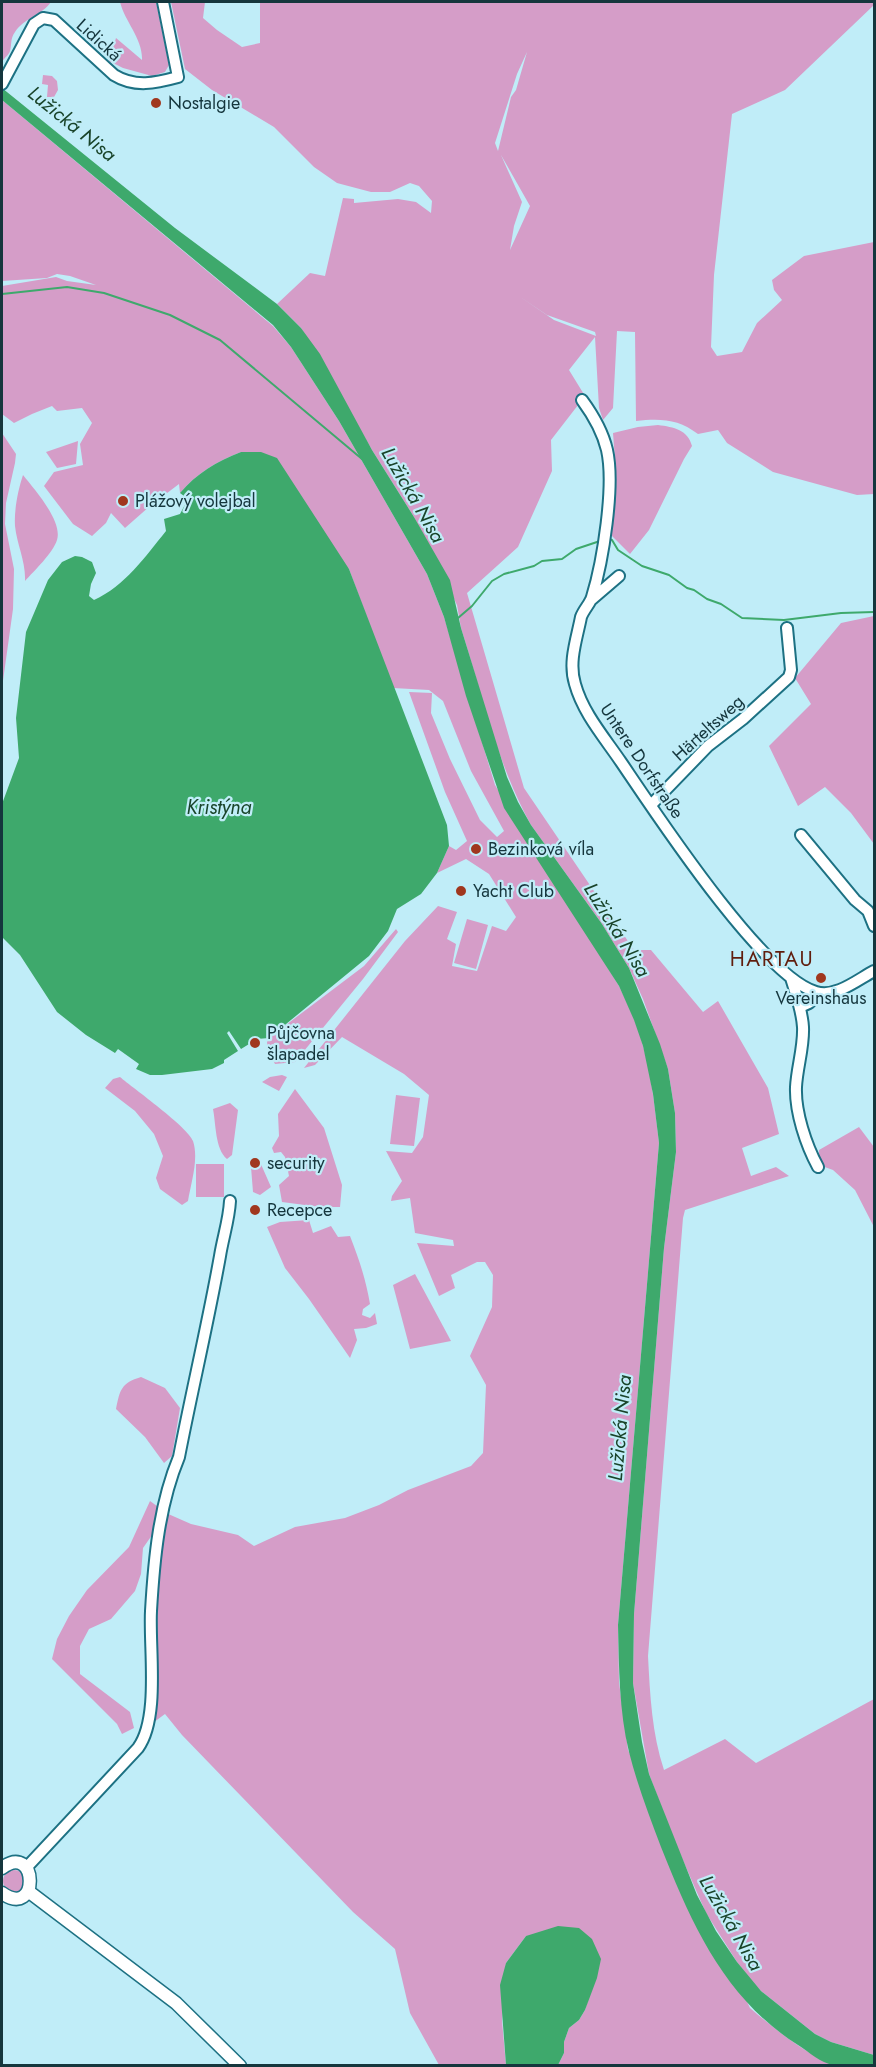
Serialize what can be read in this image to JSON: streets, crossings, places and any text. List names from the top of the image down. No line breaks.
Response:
{"streets":{"street":["Lidická","Härteltsweg","Untere Dorfstraße"]},"crossings":[["Härteltsweg","Untere Dorfstraße"]],"districts":["HARTAU"],"water":["Lužická Nisa","Kristýna"],"places":["Nostalgie","Plážový volejbal","Bezinková víla","Yacht Club","Vereinshaus","Půjčovna šlapadel","security","Recepce"]}
